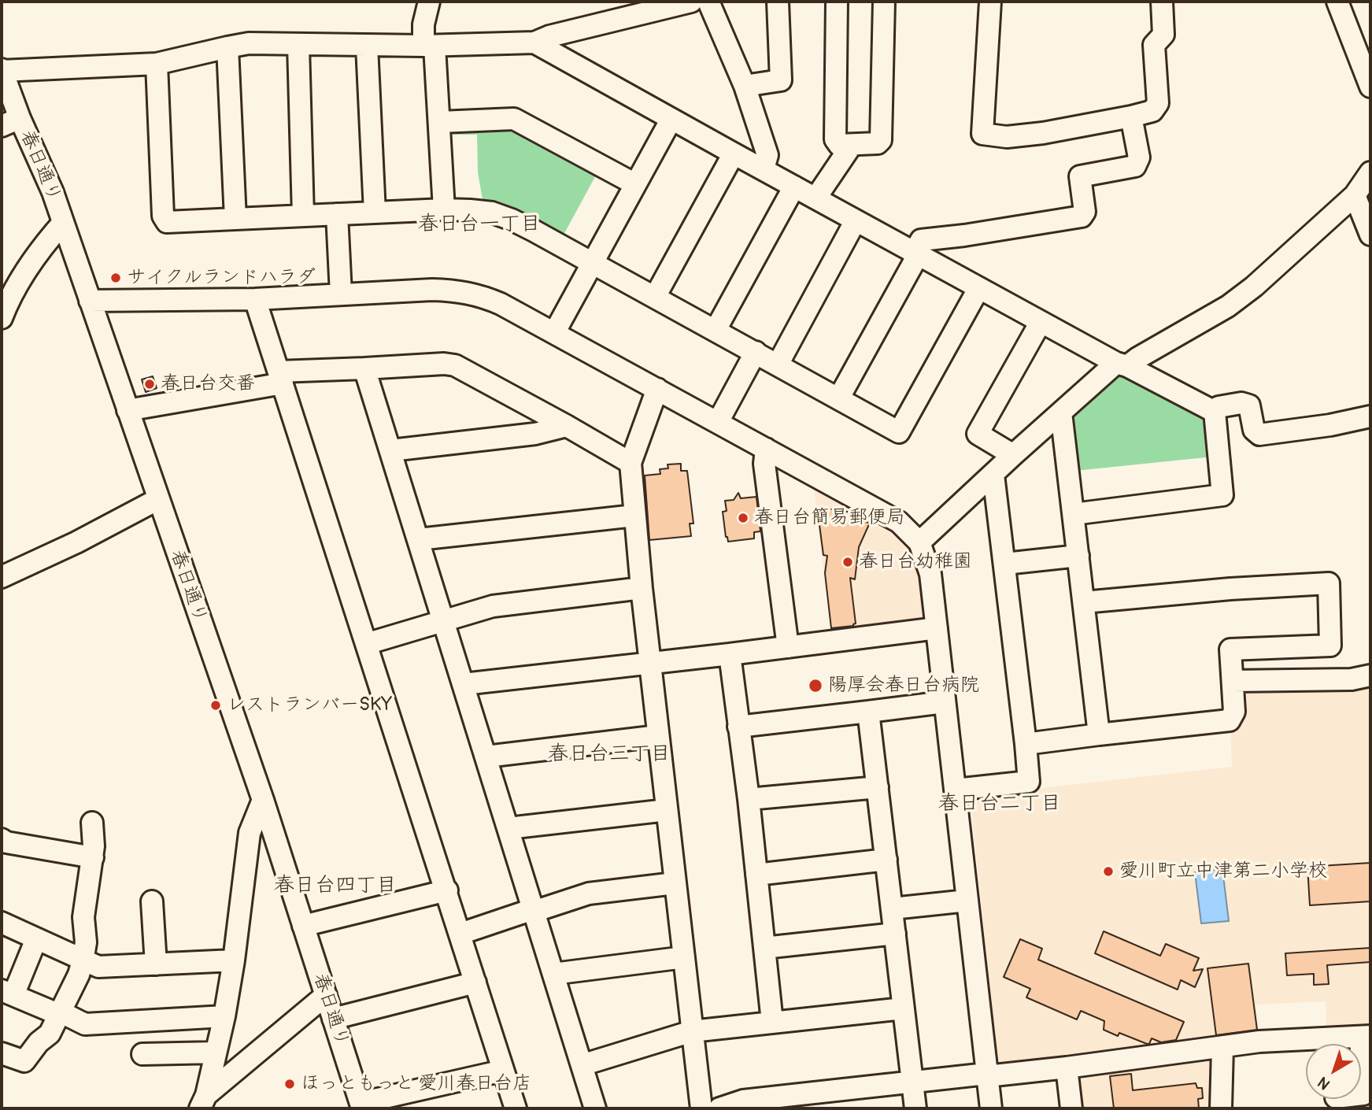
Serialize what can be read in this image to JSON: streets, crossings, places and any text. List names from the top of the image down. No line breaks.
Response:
{"streets":{"street":["春日通り"]},"districts":["春日台一丁目","春日台三丁目","春日台二丁目","春日台四丁目"],"places":["サイクルランドハラダ","春日台交番","春日台簡易郵便局","春日台幼稚園","陽厚会春日台病院","レストランバーSKY","愛川町立中津第二小学校","ほっともっと 愛川春日台店"],"north":"bottom left"}
